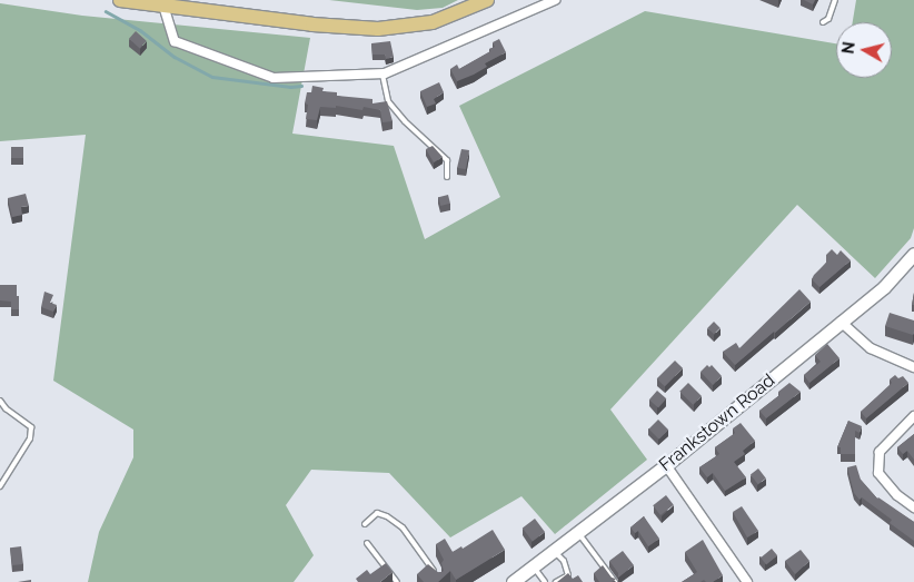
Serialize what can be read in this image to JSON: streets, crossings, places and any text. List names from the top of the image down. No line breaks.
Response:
{"streets":{"main road":["Frankstown Road"]},"north":"left"}
